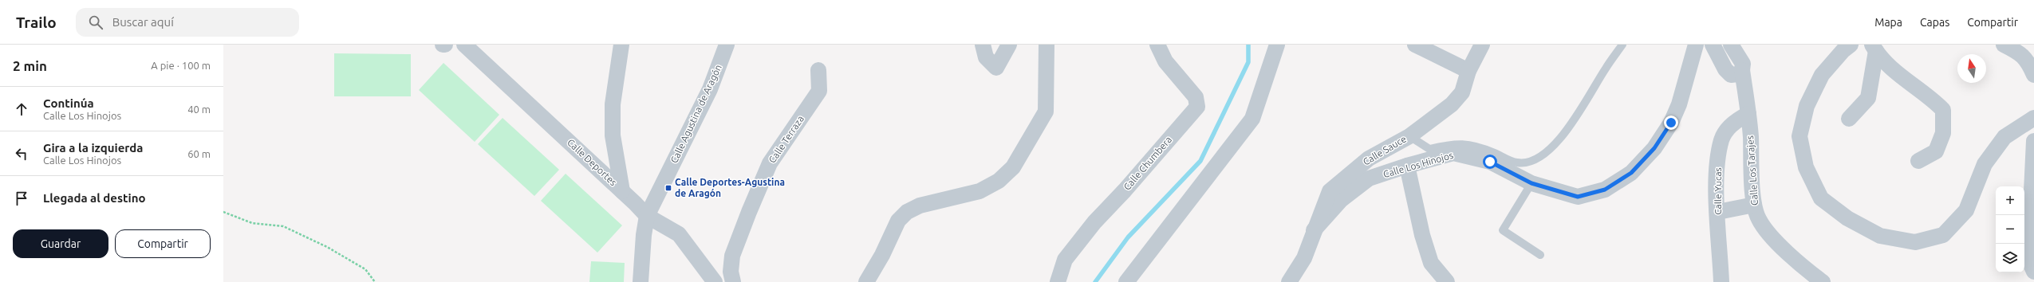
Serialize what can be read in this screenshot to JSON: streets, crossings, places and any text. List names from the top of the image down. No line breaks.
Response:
{"streets":{"street":["Calle Agustina de Aragón","Calle Terraza","Calle Sauce","Calle Deportes","Calle Chumbera","Calle Los Hinojos","Calle Los Tarajes","Calle Yucas"]},"crossings":[["Calle Agustina de Aragón","Calle Deportes"],["Calle Sauce","Calle Los Hinojos"],["Calle Los Tarajes","Calle Yucas"]],"places":{"transit":["Calle Deportes-Agustina de Aragón"]},"north":"top","page":{"header":"Trailo","search":"Buscar aquí","nav":["Mapa","Capas","Compartir"],"heading":["2 min","A pie · 100 m"],"list":[["Continúa","Calle Los Hinojos","40 m"],["Gira a la izquierda","Calle Los Hinojos","60 m"],"Llegada al destino"],"map_buttons":["+","−"],"buttons":["Guardar","Compartir"]}}
